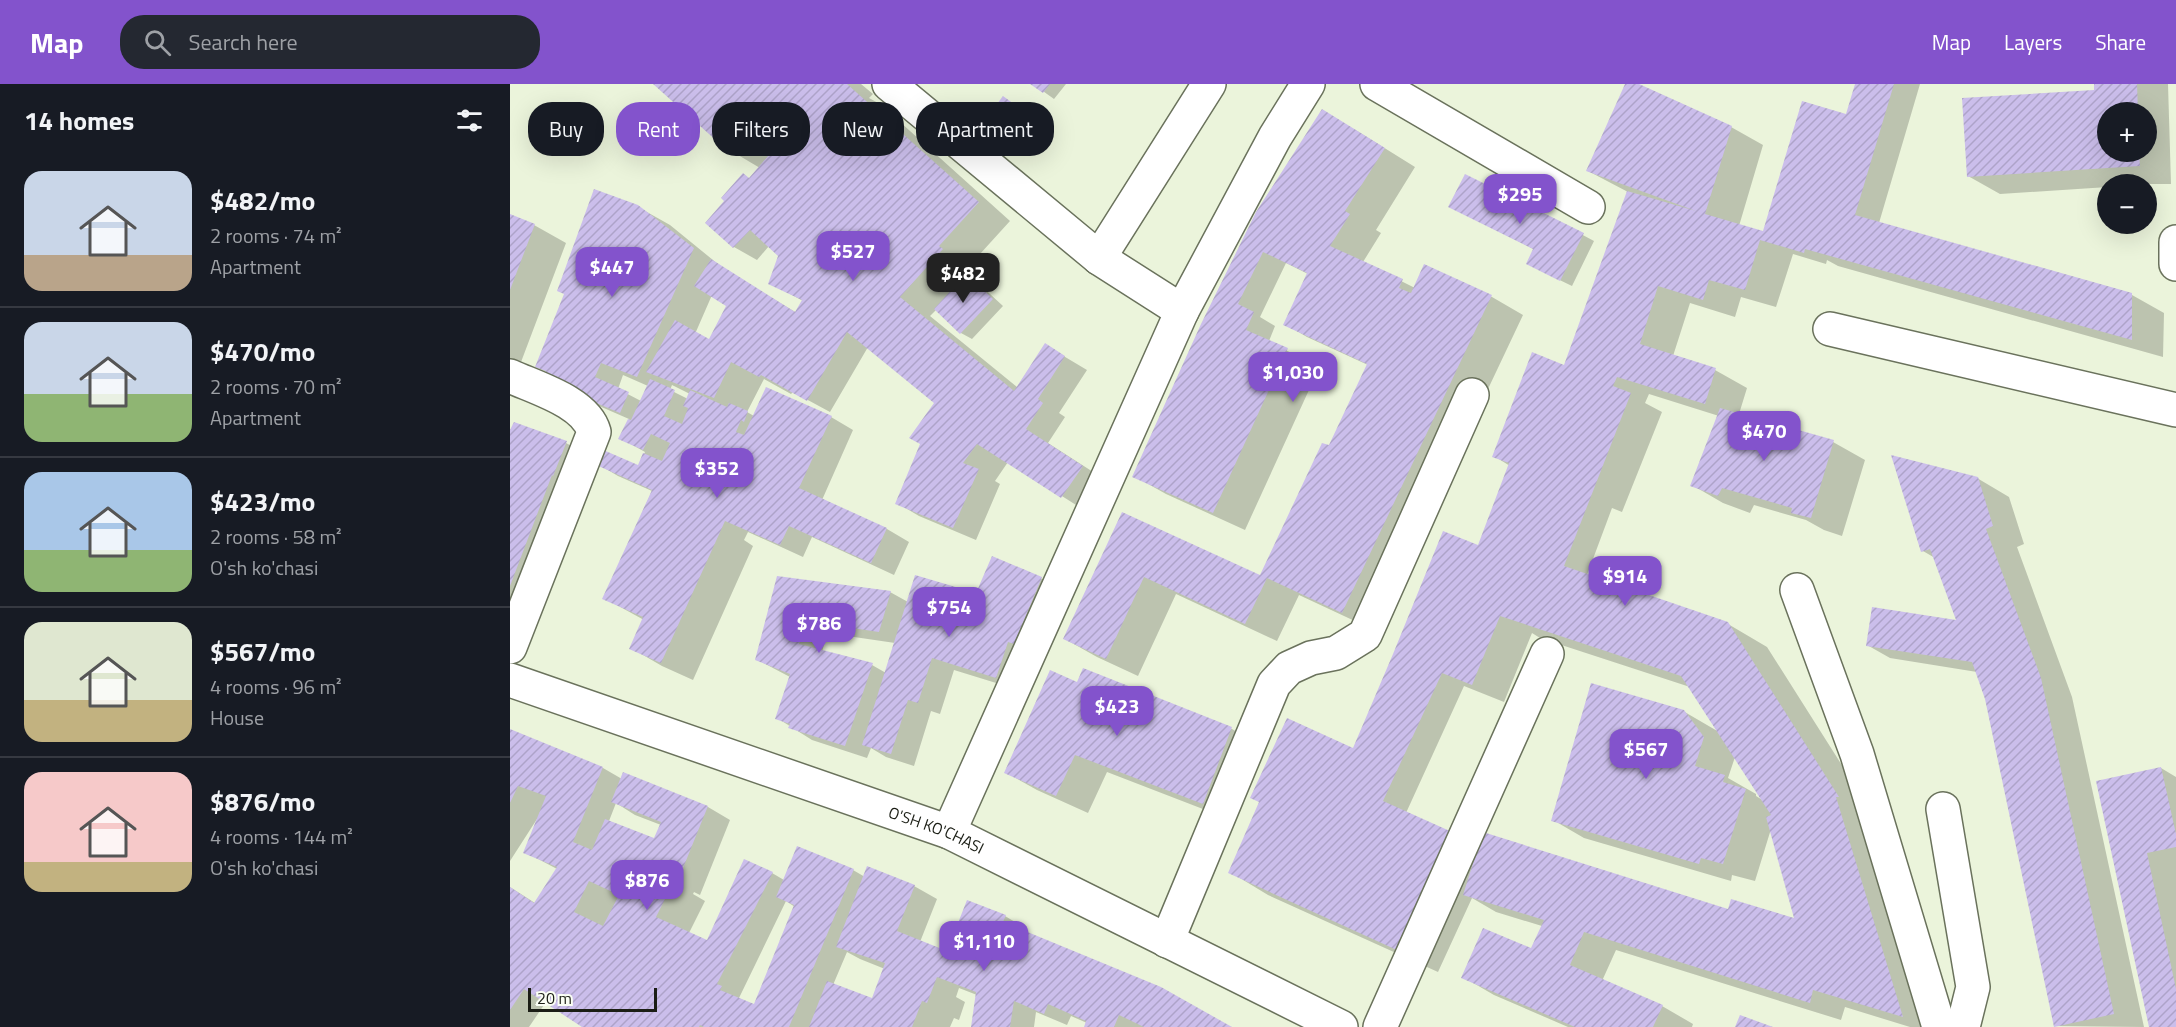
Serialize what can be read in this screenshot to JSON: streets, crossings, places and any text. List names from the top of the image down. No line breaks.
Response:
{"streets":{"street":["O'SH KO'CHASI"]},"scale_bar":"20 m","page":{"header":"Map","search":"Search here","nav":["Map","Layers","Share"],"heading":"14 homes","map_buttons":["+","−"],"chip":["Buy","Rent","Filters","New","Apartment"],"list":[{"name":"$482/mo","note":"2 rooms · 74 m² · Apartment"},{"name":"$470/mo","note":"2 rooms · 70 m² · Apartment"},{"name":"$423/mo","note":"2 rooms · 58 m² · O'sh ko'chasi"},{"name":"$567/mo","note":"4 rooms · 96 m² · House"},{"name":"$876/mo","note":"4 rooms · 144 m² · O'sh ko'chasi"}],"price":["$295","$527","$447","$482","$1,030","$470","$352","$914","$754","$786","$423","$567","$876","$1,110"],"scale":"20 m"}}
